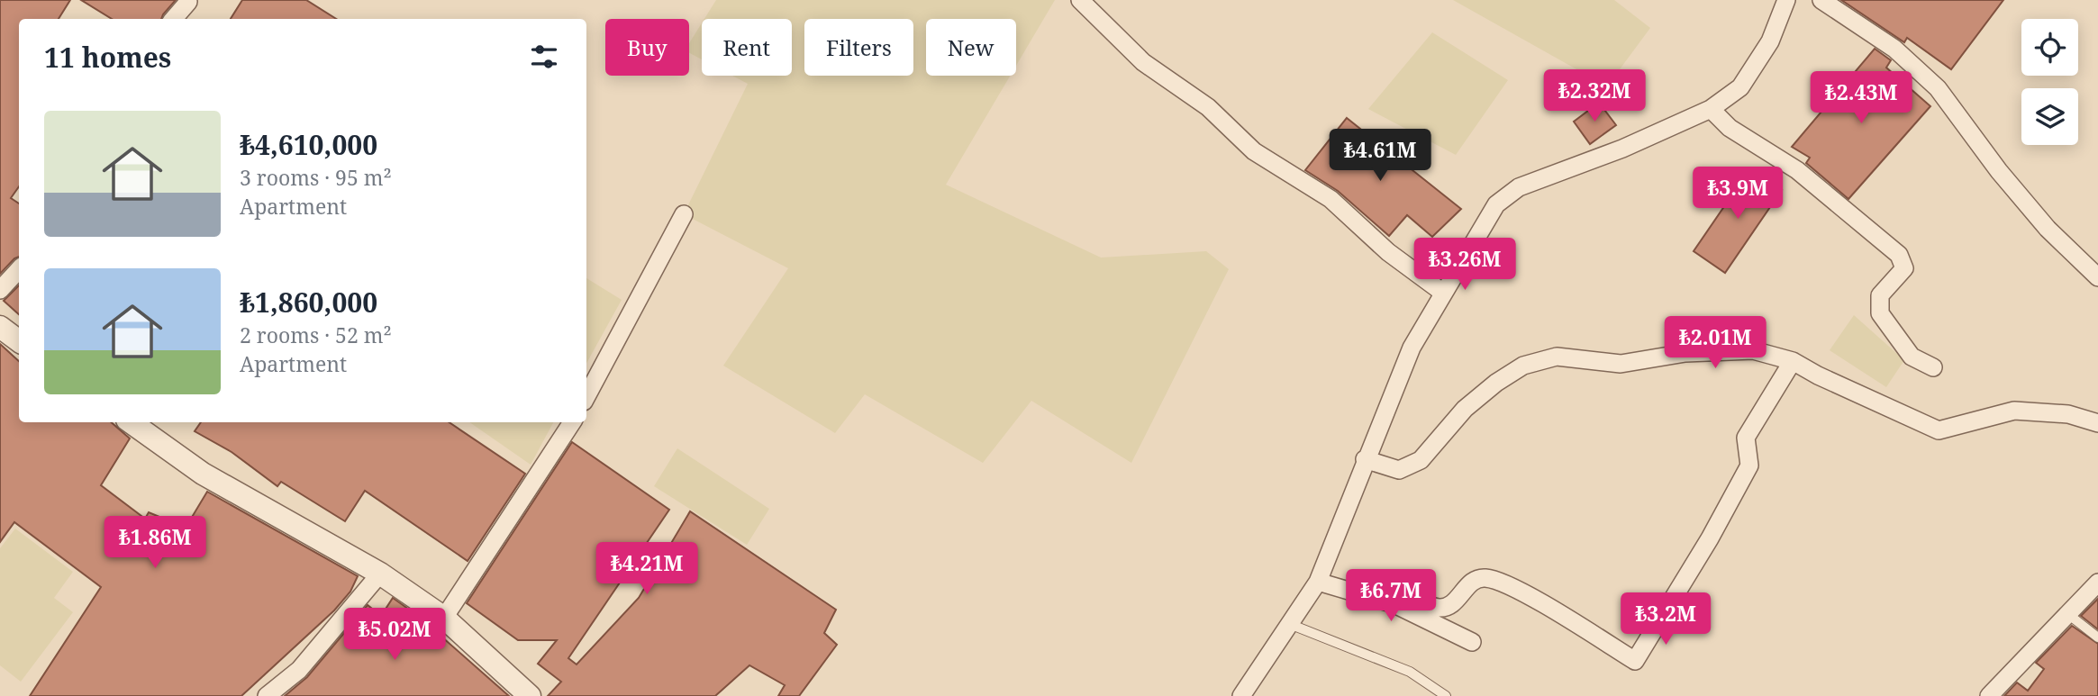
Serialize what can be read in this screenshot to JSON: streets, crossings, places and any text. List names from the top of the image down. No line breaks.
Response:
{"page":{"chip":["Buy","Rent","Filters","New"],"heading":"11 homes","price":["₺2.32M","₺2.43M","₺4.61M","₺3.9M","₺3.26M","₺2.01M","₺1.86M","₺4.21M","₺6.7M","₺3.2M","₺5.02M"],"list":[{"name":"₺4,610,000","note":"3 rooms · 95 m² · Apartment"},{"name":"₺1,860,000","note":"2 rooms · 52 m² · Apartment"}]}}
